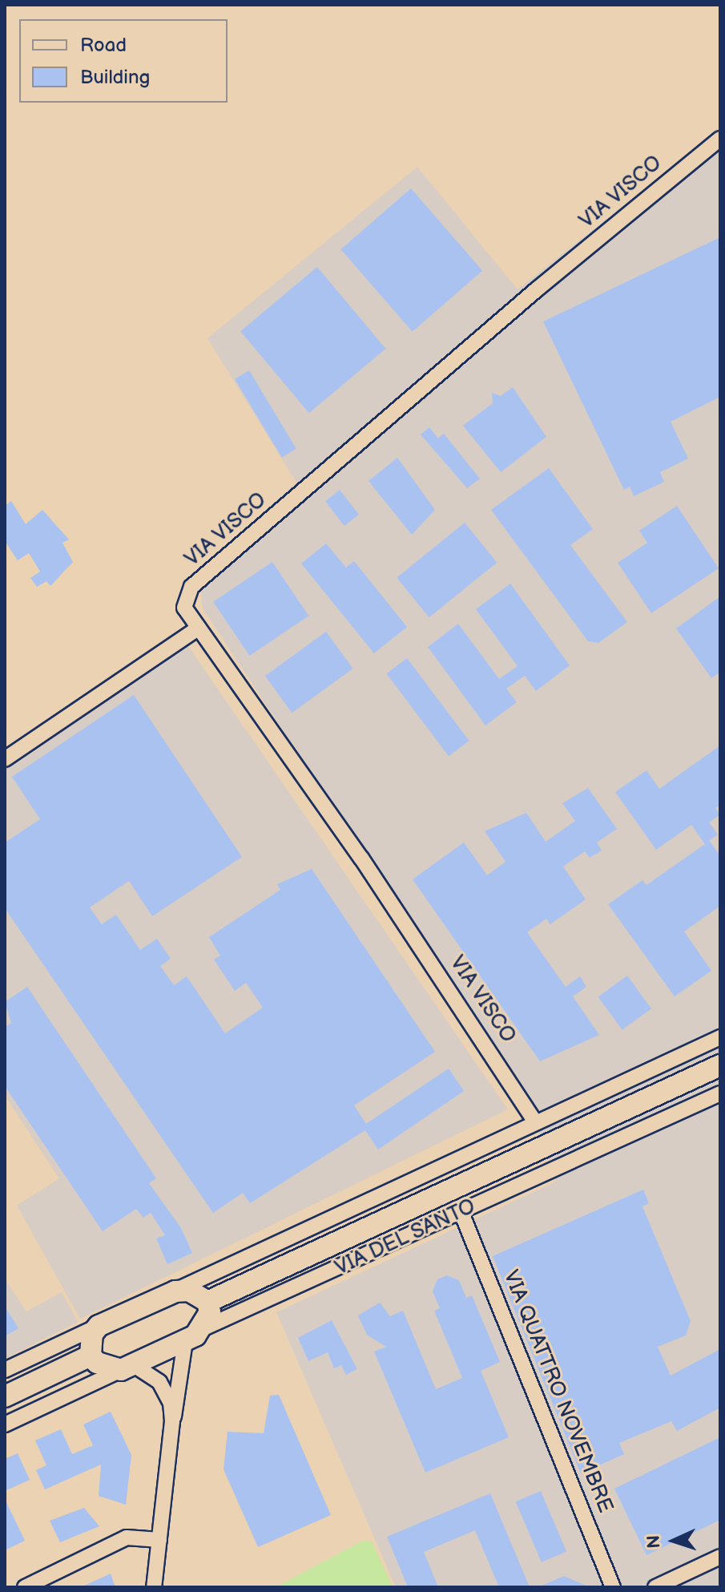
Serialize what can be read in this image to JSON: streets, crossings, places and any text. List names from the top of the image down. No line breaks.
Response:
{"streets":{"street":["VIA VISCO","VIA DEL SANTO","VIA QUATTRO NOVEMBRE"]},"crossings":[["VIA DEL SANTO","VIA QUATTRO NOVEMBRE"]],"legend":["Road","Building"],"north":"left"}
